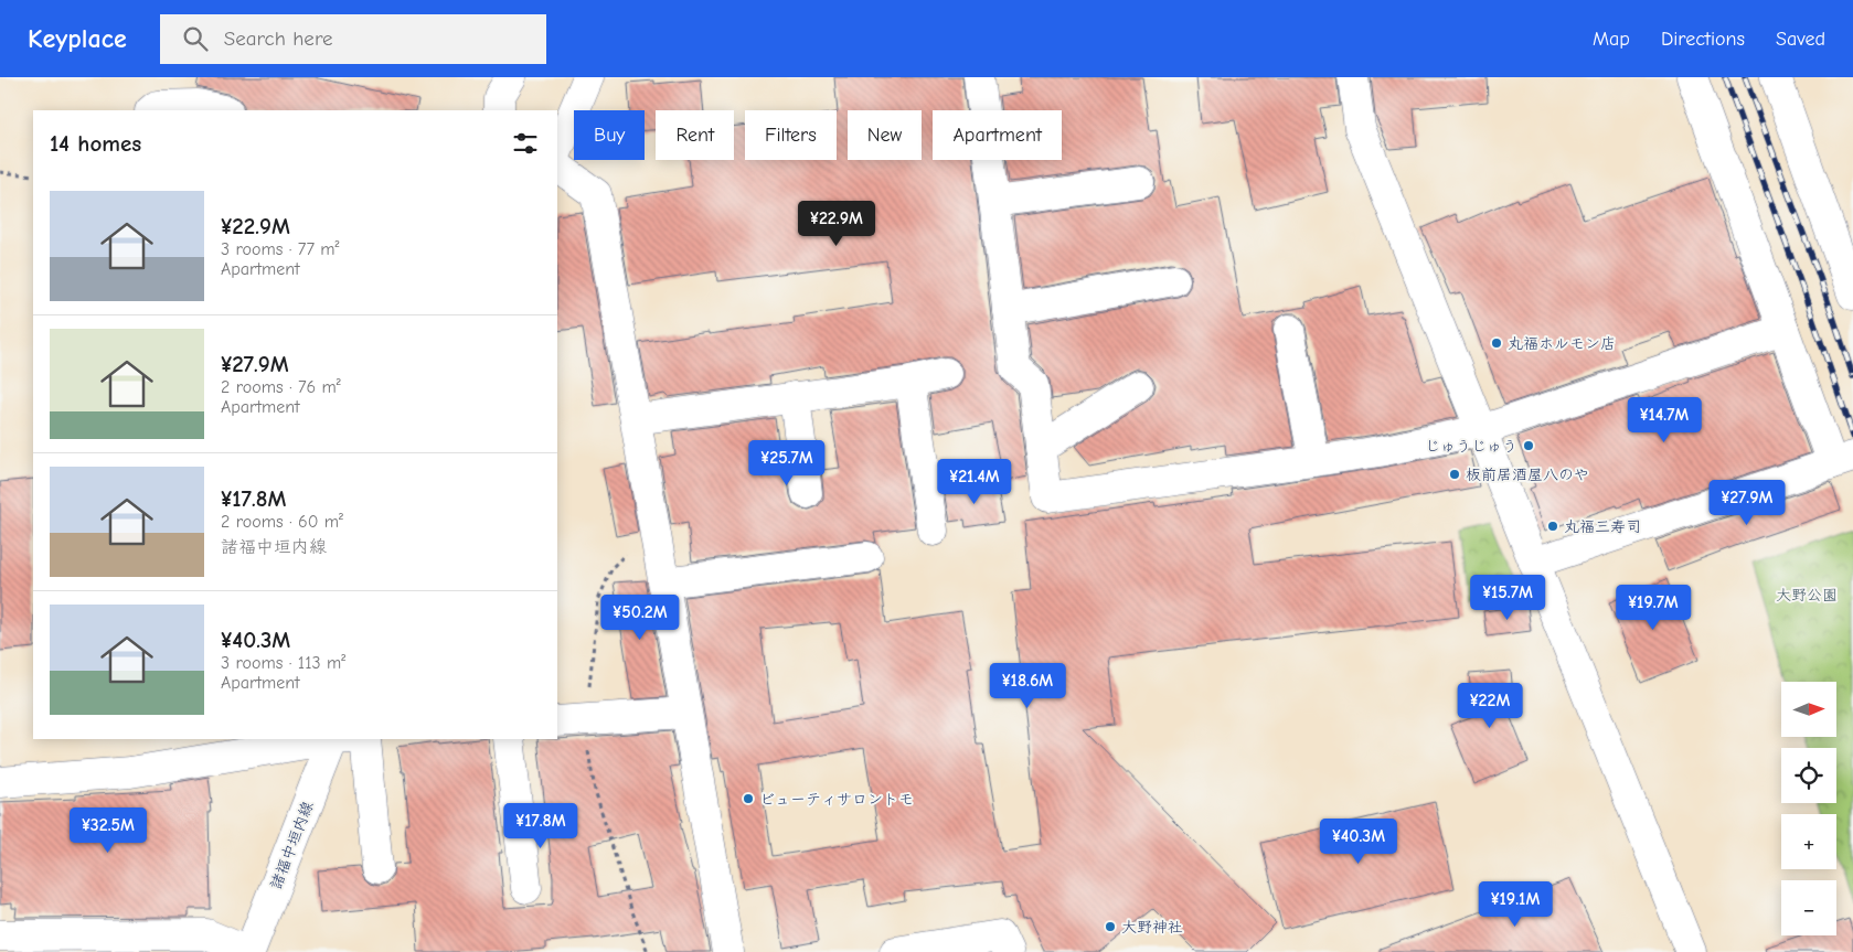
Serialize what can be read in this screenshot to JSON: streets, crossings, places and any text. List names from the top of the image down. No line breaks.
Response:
{"streets":{"street":["諸福中垣内線"]},"parks":["大野公園"],"places":["丸福ホルモン店","じゅうじゅう","板前居酒屋八のや","丸福三寿司","ビューティサロントモ","大野神社"],"north":"right","page":{"header":"Keyplace","search":"Search here","nav":["Map","Directions","Saved"],"chip":["Buy","Rent","Filters","New","Apartment"],"heading":"14 homes","list":[{"name":"¥22.9M","note":"3 rooms · 77 m² · Apartment"},{"name":"¥27.9M","note":"2 rooms · 76 m² · Apartment"},{"name":"¥17.8M","note":"2 rooms · 60 m² · 諸福中垣内線"},{"name":"¥40.3M","note":"3 rooms · 113 m² · Apartment"}],"price":["¥22.9M","¥14.7M","¥25.7M","¥21.4M","¥27.9M","¥15.7M","¥19.7M","¥50.2M","¥18.6M","¥22M","¥17.8M","¥32.5M","¥40.3M","¥19.1M"],"map_buttons":["+","−"]}}
